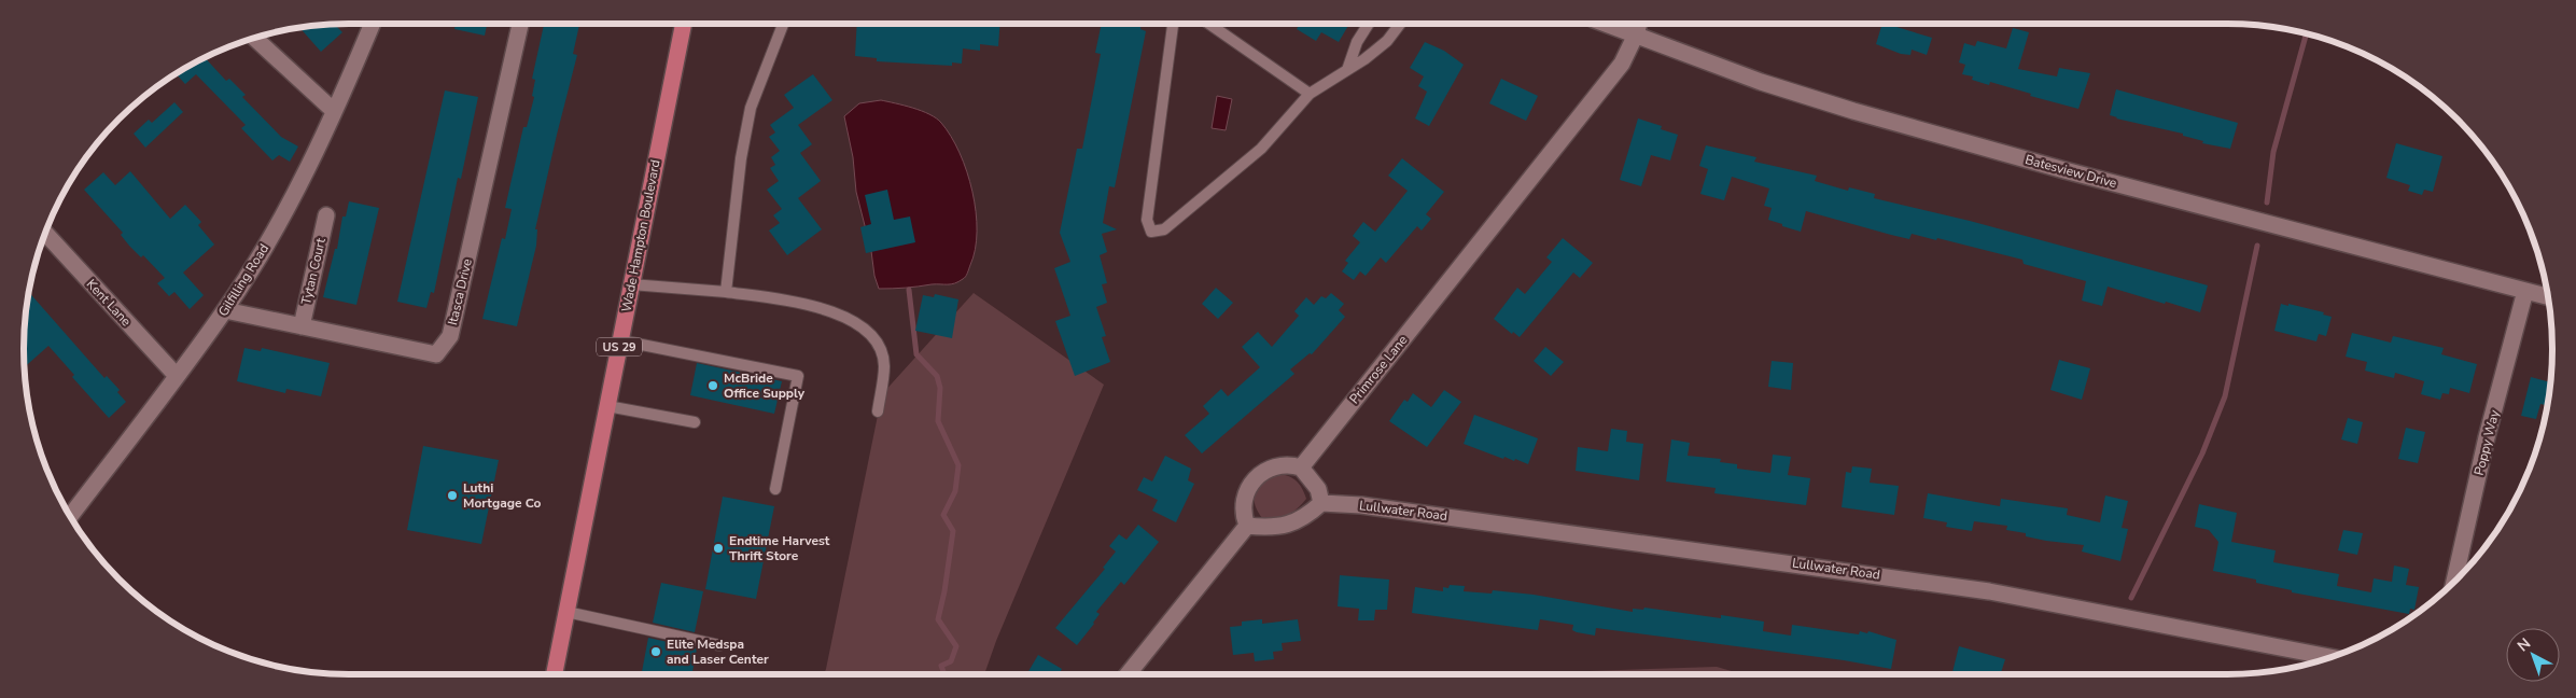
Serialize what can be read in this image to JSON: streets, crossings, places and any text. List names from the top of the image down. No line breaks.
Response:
{"streets":{"main road":["Wade Hampton Boulevard","US 29"],"street":["Batesview Drive","Tytan Court","Gilfilling Road","Itasca Drive","Kent Lane","Primrose Lane","Poppy Way","Lullwater Road"]},"crossings":[["Batesview Drive","Primrose Lane"],["Batesview Drive","Poppy Way"],["Tytan Court","Itasca Drive"],["Gilfilling Road","Itasca Drive"],["Gilfilling Road","Kent Lane"],["Primrose Lane","Lullwater Road"]],"places":["McBride Office Supply","Luthi Mortgage Co","Endtime Harvest Thrift Store","Elite Medspa and Laser Center"],"north":"top left"}
